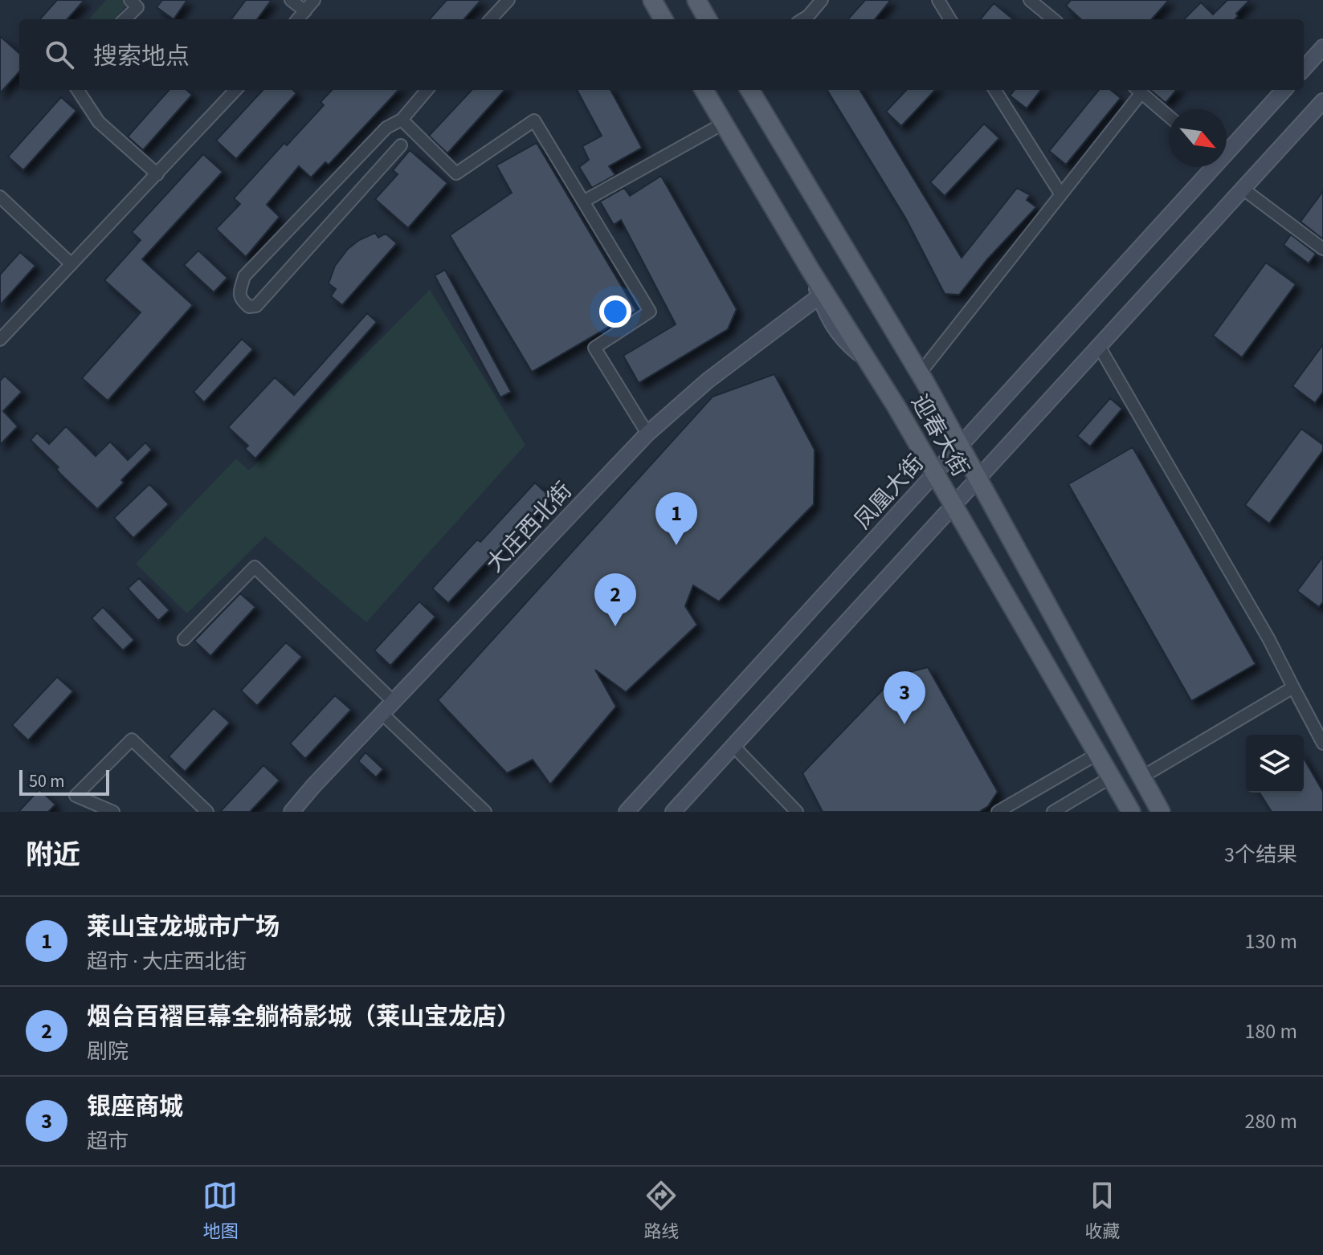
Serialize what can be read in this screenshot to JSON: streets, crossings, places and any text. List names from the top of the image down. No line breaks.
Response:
{"streets":{"main road":["迎春大街","凤凰大街","大庄西北街"]},"crossings":[["迎春大街","凤凰大街"]],"scale_bar":"50 m","north":"bottom right","page":{"search":"搜索地点","pins":["1","2","3"],"scale":"50 m","heading":["附近","3个结果"],"list":[{"mark":"1","name":"莱山宝龙城市广场","note":"超市 · 大庄西北街","value":"130 m"},{"mark":"2","name":"烟台百褶巨幕全躺椅影城（莱山宝龙店）","note":"剧院","value":"180 m"},{"mark":"3","name":"银座商城","note":"超市","value":"280 m"}],"nav":["地图","路线","收藏"]}}
